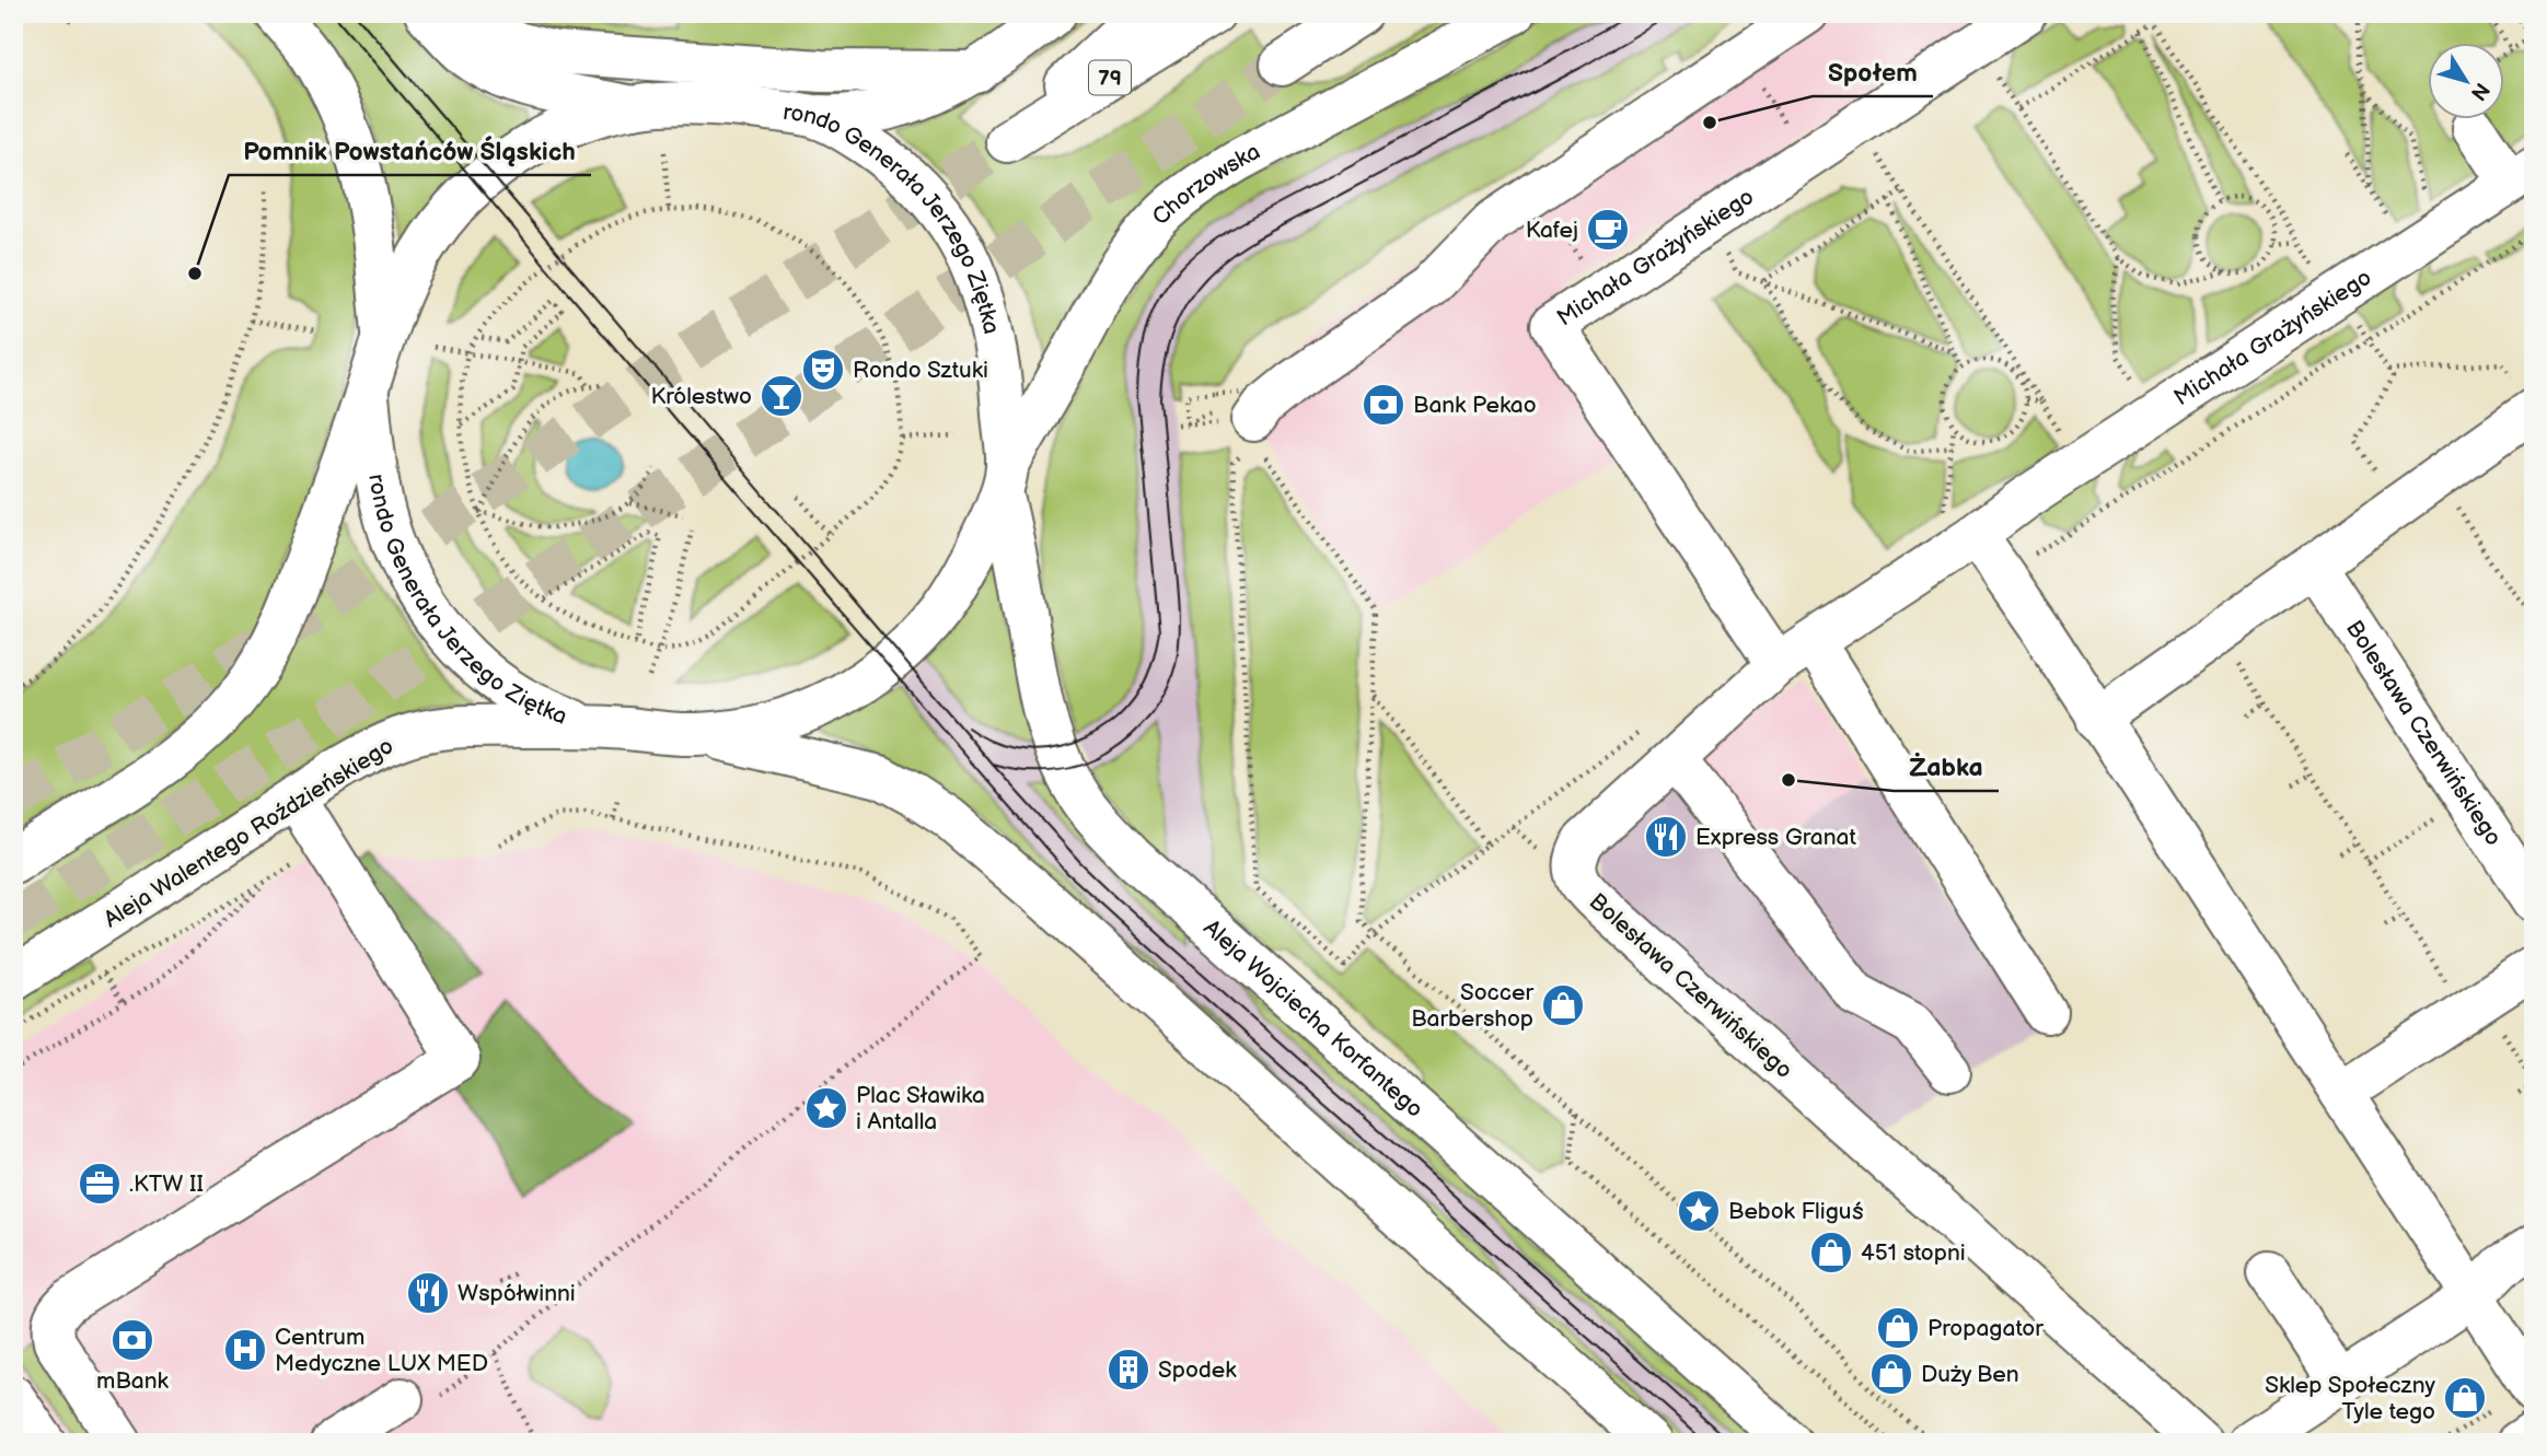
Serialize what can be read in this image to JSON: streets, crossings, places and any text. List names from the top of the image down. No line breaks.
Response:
{"streets":{"main road":["79","Chorzowska","rondo Generała Jerzego Ziętka","Michała Grażyńskiego","Bolesława Czerwińskiego","Aleja Walentego Roździeńskiego","Aleja Wojciecha Korfantego"]},"crossings":[["Chorzowska","rondo Generała Jerzego Ziętka"],["Chorzowska","Aleja Wojciecha Korfantego"],["rondo Generała Jerzego Ziętka","Aleja Walentego Roździeńskiego"],["rondo Generała Jerzego Ziętka","Aleja Wojciecha Korfantego"],["Michała Grażyńskiego","Bolesława Czerwińskiego"]],"places":{"other":["Społem","Pomnik Powstańców Śląskich","Żabka"],"cafe":["Kafej"],"theatre":["Rondo Sztuki"],"bar":["Królestwo"],"bank":["Bank Pekao","mBank"],"restaurant":["Express Granat","Współwinni"],"shop":["Soccer Barbershop","451 stopni","Propagator","Duży Ben","Sklep Społeczny Tyle tego"],"place":["Plac Sławika i Antalla","Bebok Fliguś"],"office":[".KTW II"],"hospital":["Centrum Medyczne LUX MED"],"building":["Spodek"]},"north":"bottom right"}
